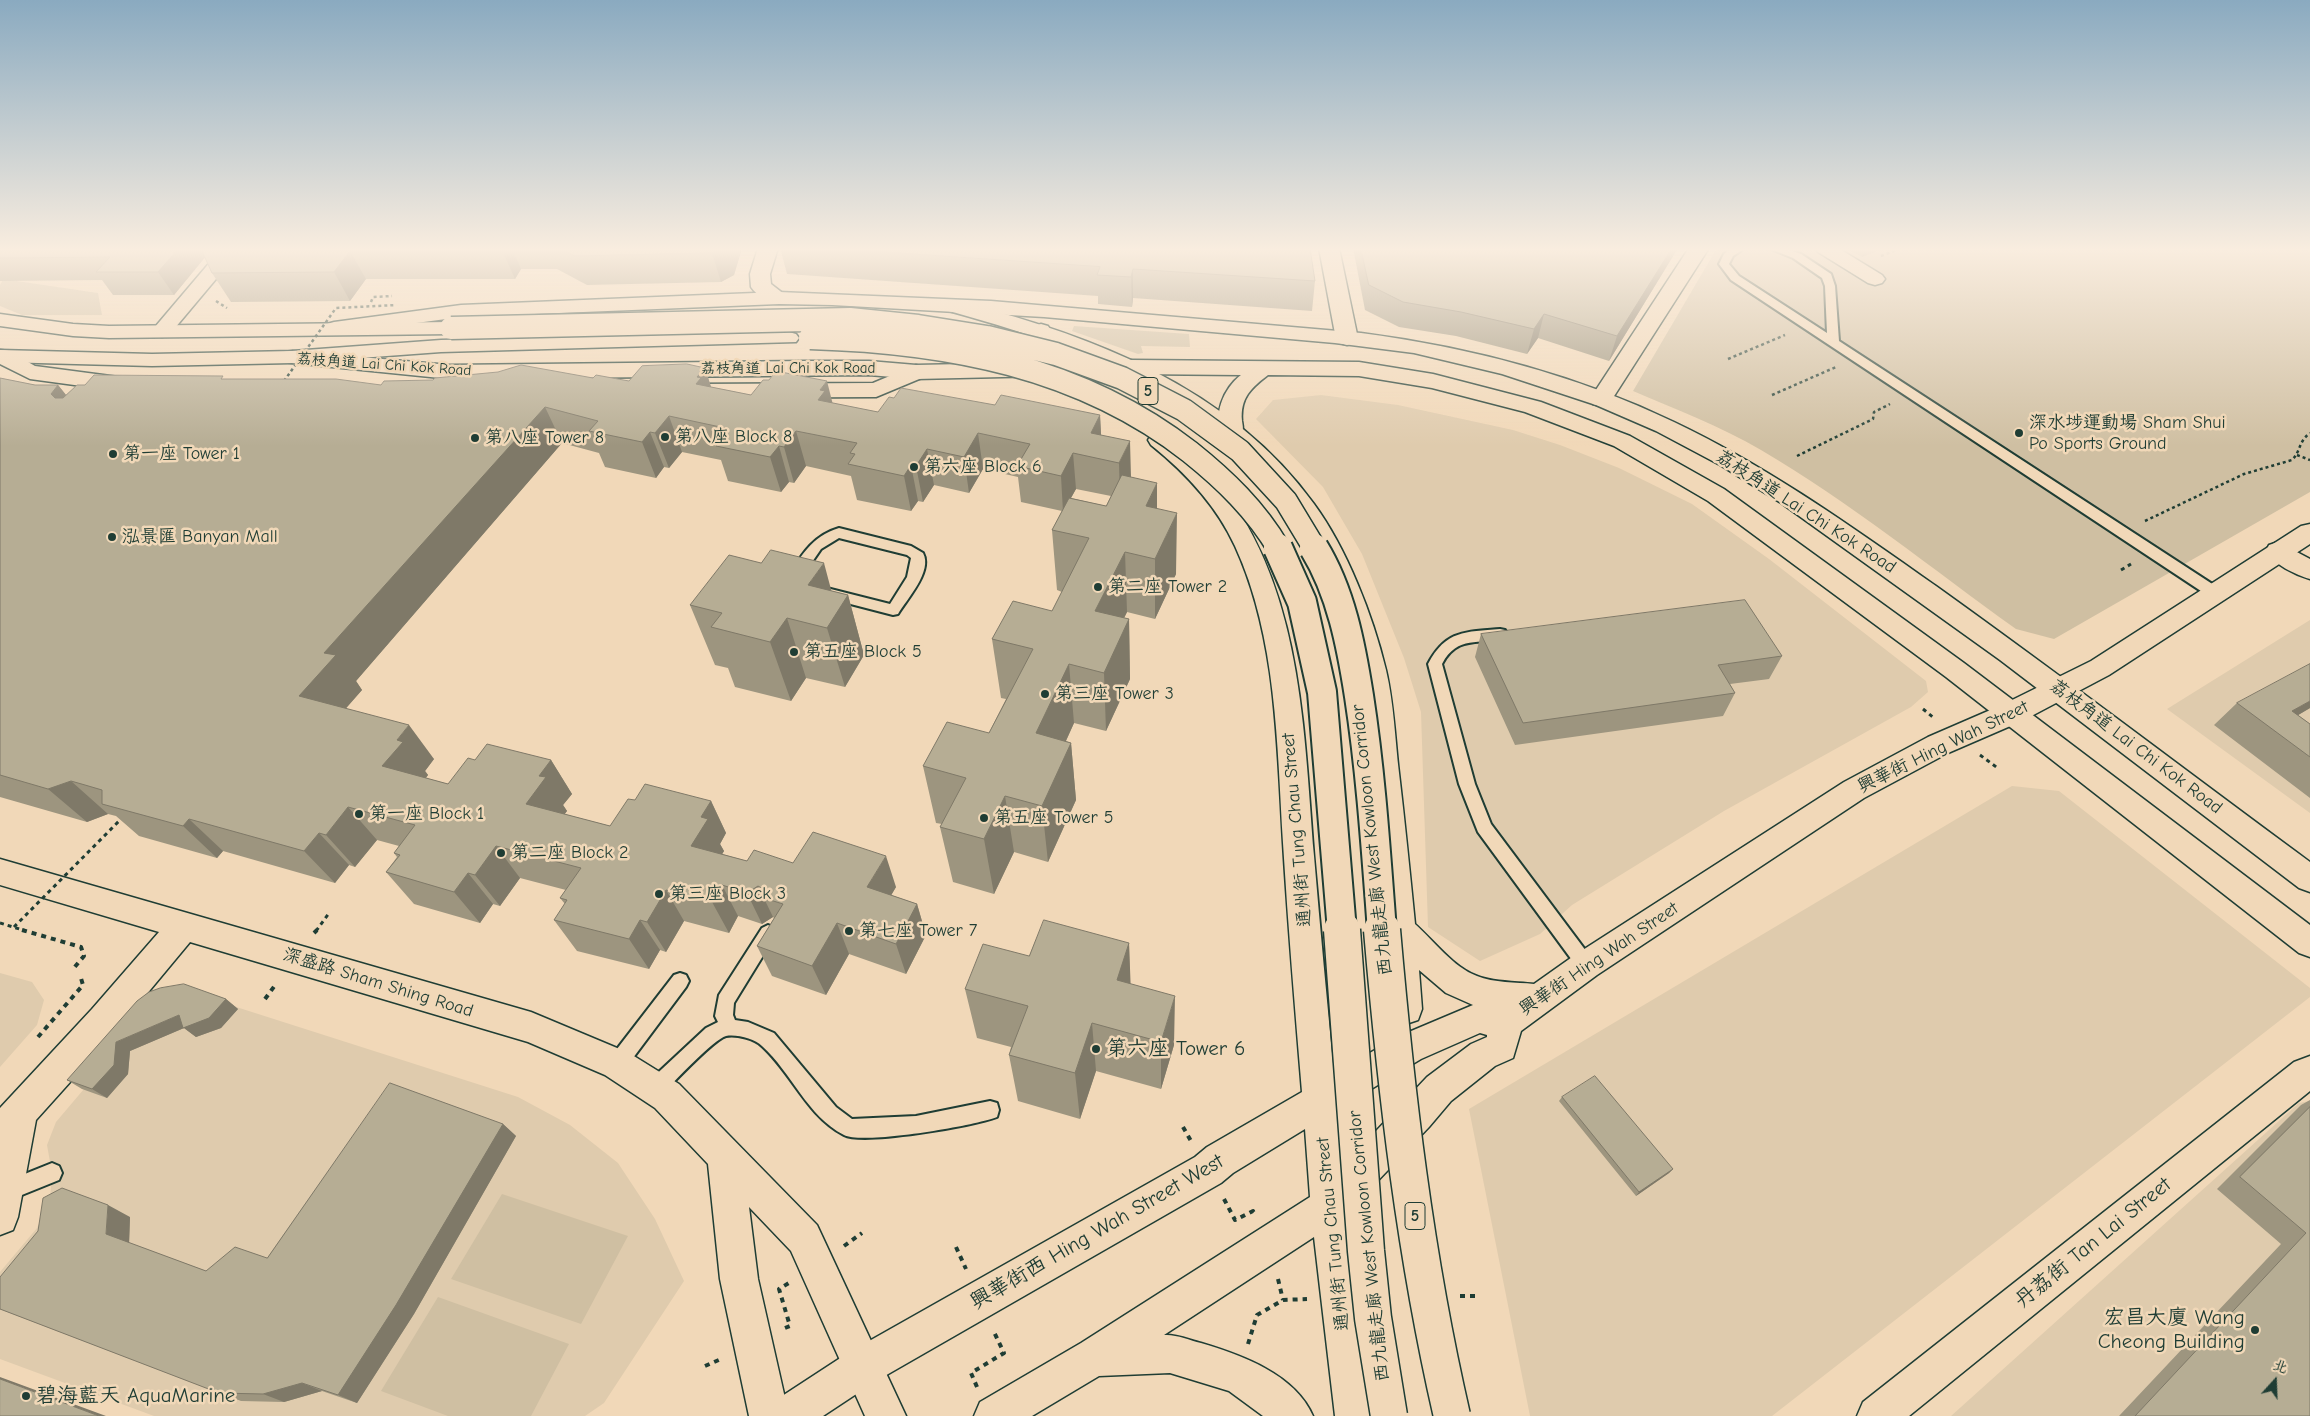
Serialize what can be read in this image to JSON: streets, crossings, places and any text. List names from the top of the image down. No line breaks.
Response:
{"streets":{"main road":["荔枝角道 Lai Chi Kok Road","5","興華街 Hing Wah Street","通州街 Tung Chau Street","西九龍走廊 West Kowloon Corridor","深盛路 Sham Shing Road","興華街西 Hing Wah Street West","丹荔街 Tan Lai Street"]},"crossings":[["荔枝角道 Lai Chi Kok Road","興華街 Hing Wah Street"],["荔枝角道 Lai Chi Kok Road","通州街 Tung Chau Street"],["荔枝角道 Lai Chi Kok Road","西九龍走廊 West Kowloon Corridor"],["興華街 Hing Wah Street","興華街西 Hing Wah Street West"],["通州街 Tung Chau Street","興華街西 Hing Wah Street West"],["深盛路 Sham Shing Road","興華街西 Hing Wah Street West"]],"places":["深水埗運動場 Sham Shui Po Sports Ground","第八座 Block 8","第八座 Tower 8","第一座 Tower 1","第六座 Block 6","泓景匯 Banyan Mall","第二座 Tower 2","第五座 Block 5","第三座 Tower 3","第一座 Block 1","第五座 Tower 5","第二座 Block 2","第三座 Block 3","第七座 Tower 7","第六座 Tower 6","宏昌大廈 Wang Cheong Building","碧海藍天 AquaMarine"],"north":"top"}
